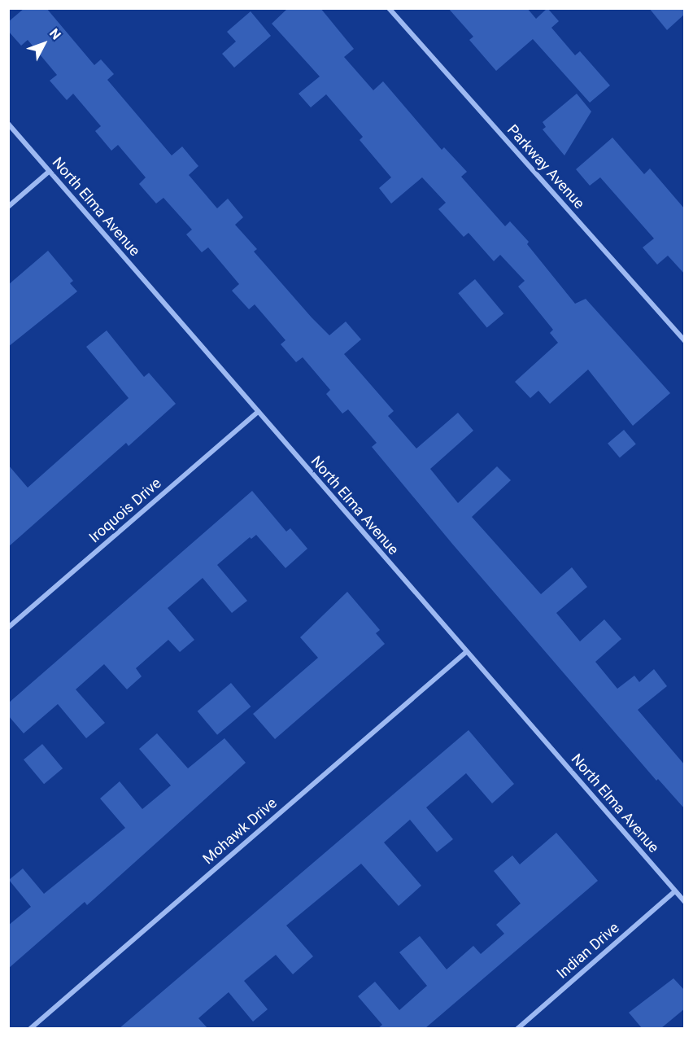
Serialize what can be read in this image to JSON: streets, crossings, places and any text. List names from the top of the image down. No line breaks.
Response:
{"streets":{"street":["Parkway Avenue","North Elma Avenue","Iroquois Drive","Mohawk Drive","Indian Drive"]},"crossings":[["North Elma Avenue","Iroquois Drive"],["North Elma Avenue","Mohawk Drive"],["North Elma Avenue","Indian Drive"]],"north":"top right"}
